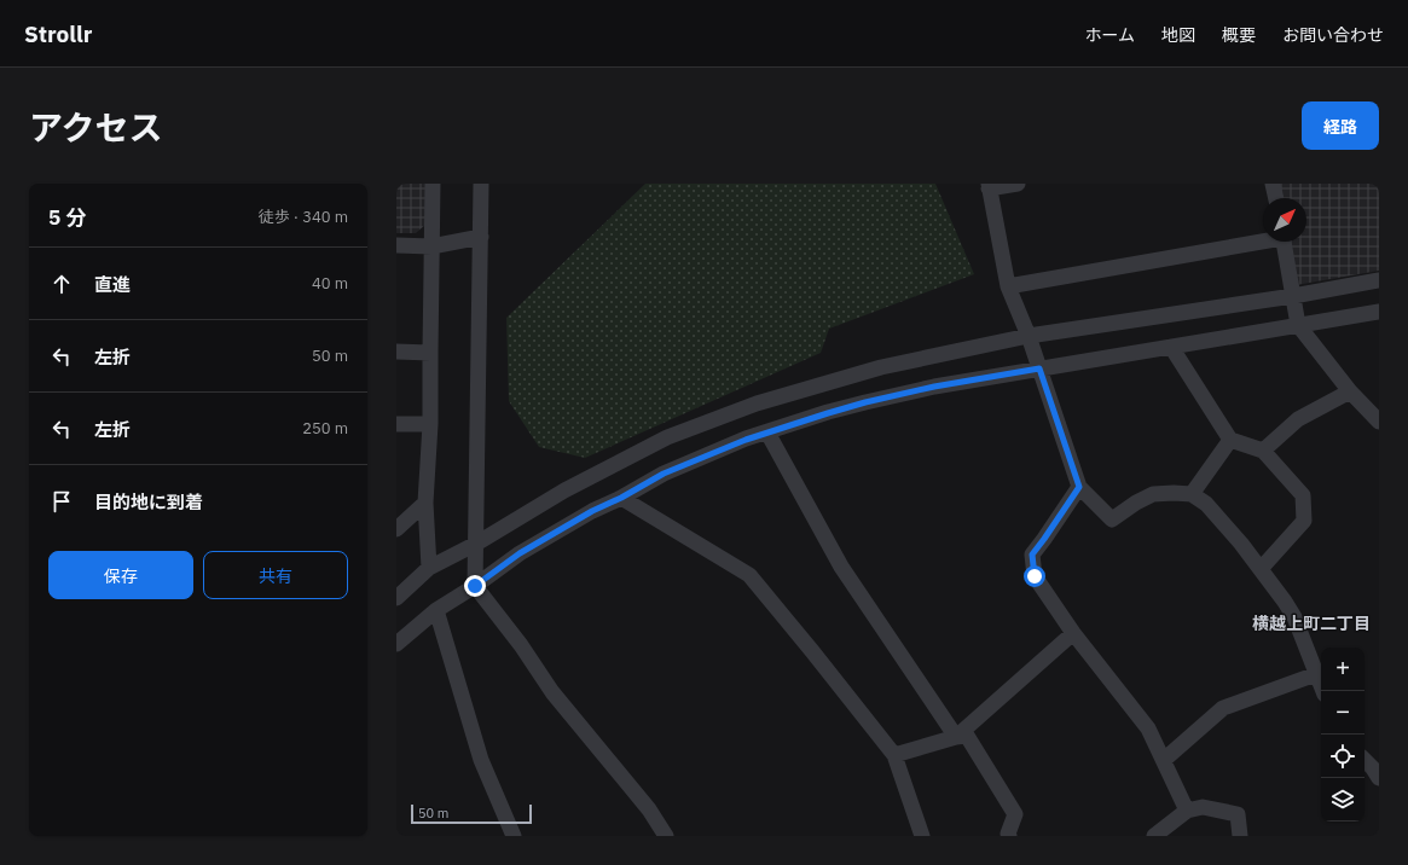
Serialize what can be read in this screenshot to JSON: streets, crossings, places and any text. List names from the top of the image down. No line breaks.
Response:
{"districts":["横越上町二丁目"],"scale_bar":"50 m","north":"top right","page":{"header":"Strollr","nav":["ホーム","地図","概要","お問い合わせ"],"title":"アクセス","buttons":["経路",["保存","共有"]],"heading":["5 分","徒歩 · 340 m"],"list":[["直進","40 m"],["左折","50 m"],["左折","250 m"],"目的地に到着"],"map_buttons":["+","−"],"scale":"50 m"}}
